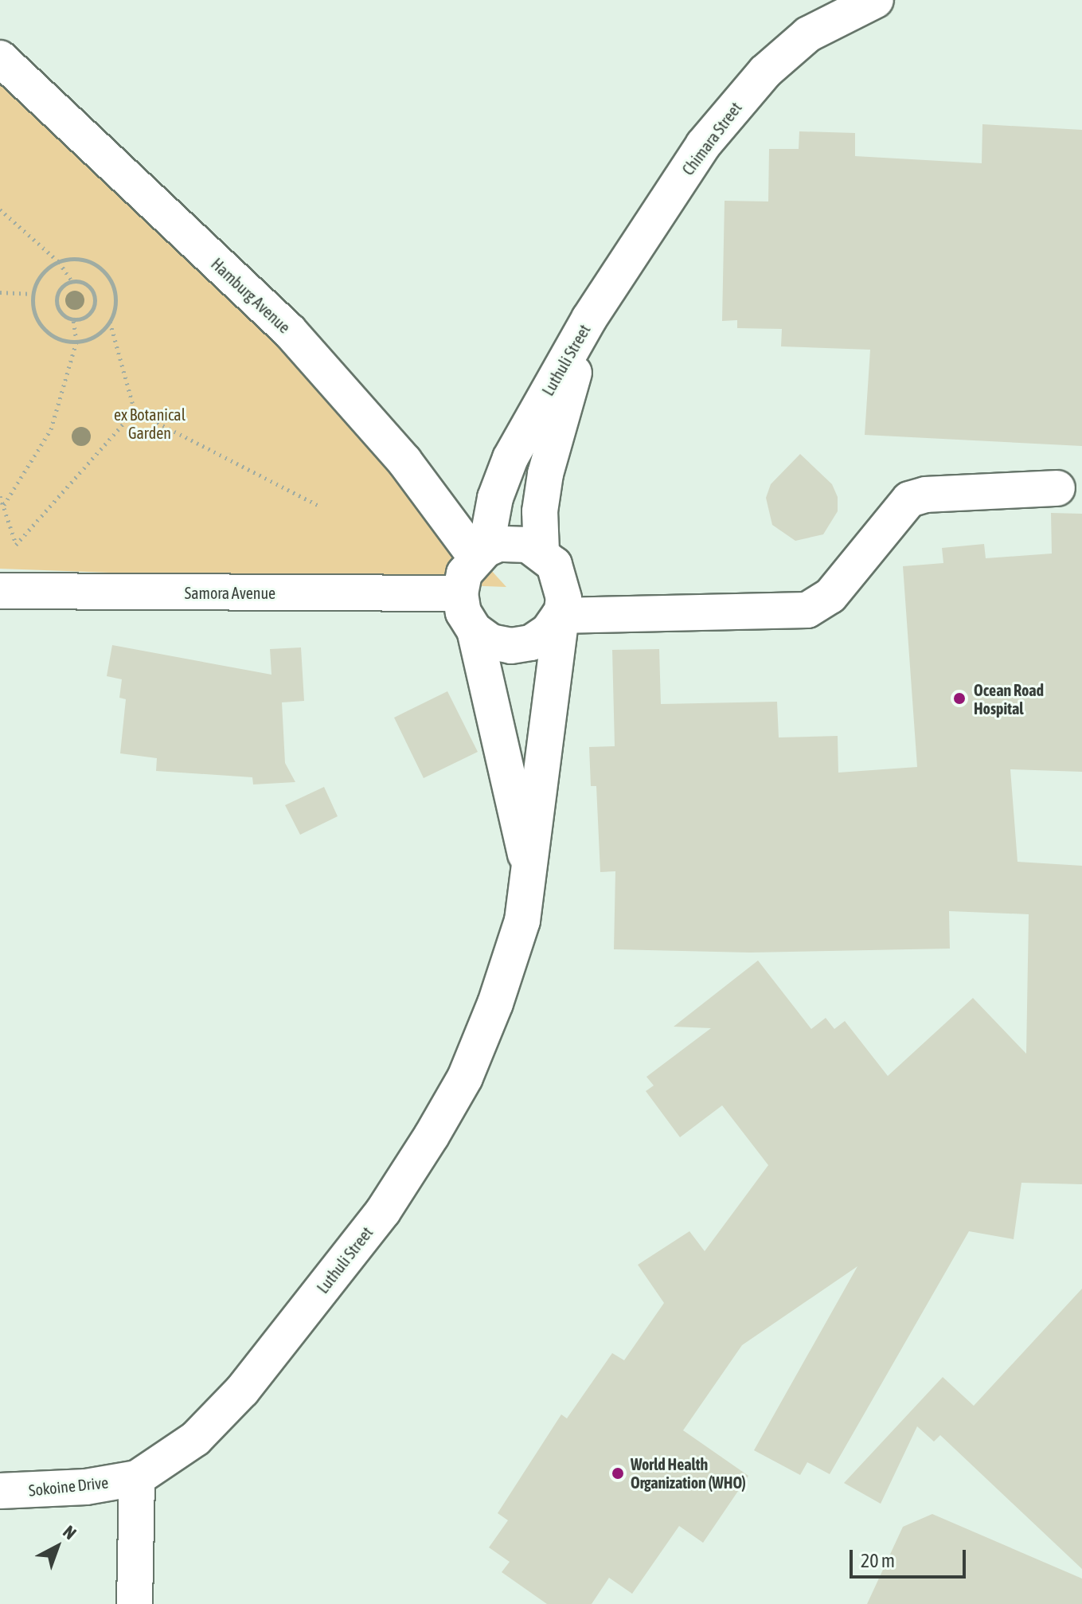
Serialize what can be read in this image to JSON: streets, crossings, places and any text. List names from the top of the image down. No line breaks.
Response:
{"streets":{"street":["Chimara Street","Hamburg Avenue","Luthuli Street","Samora Avenue","Sokoine Drive"]},"crossings":[["Chimara Street","Luthuli Street"],["Hamburg Avenue","Luthuli Street"],["Hamburg Avenue","Samora Avenue"],["Luthuli Street","Samora Avenue"],["Luthuli Street","Sokoine Drive"]],"parks":["ex Botanical Garden"],"places":["Ocean Road Hospital","World Health Organization (WHO)"],"scale_bar":"20 m","north":"top right"}
